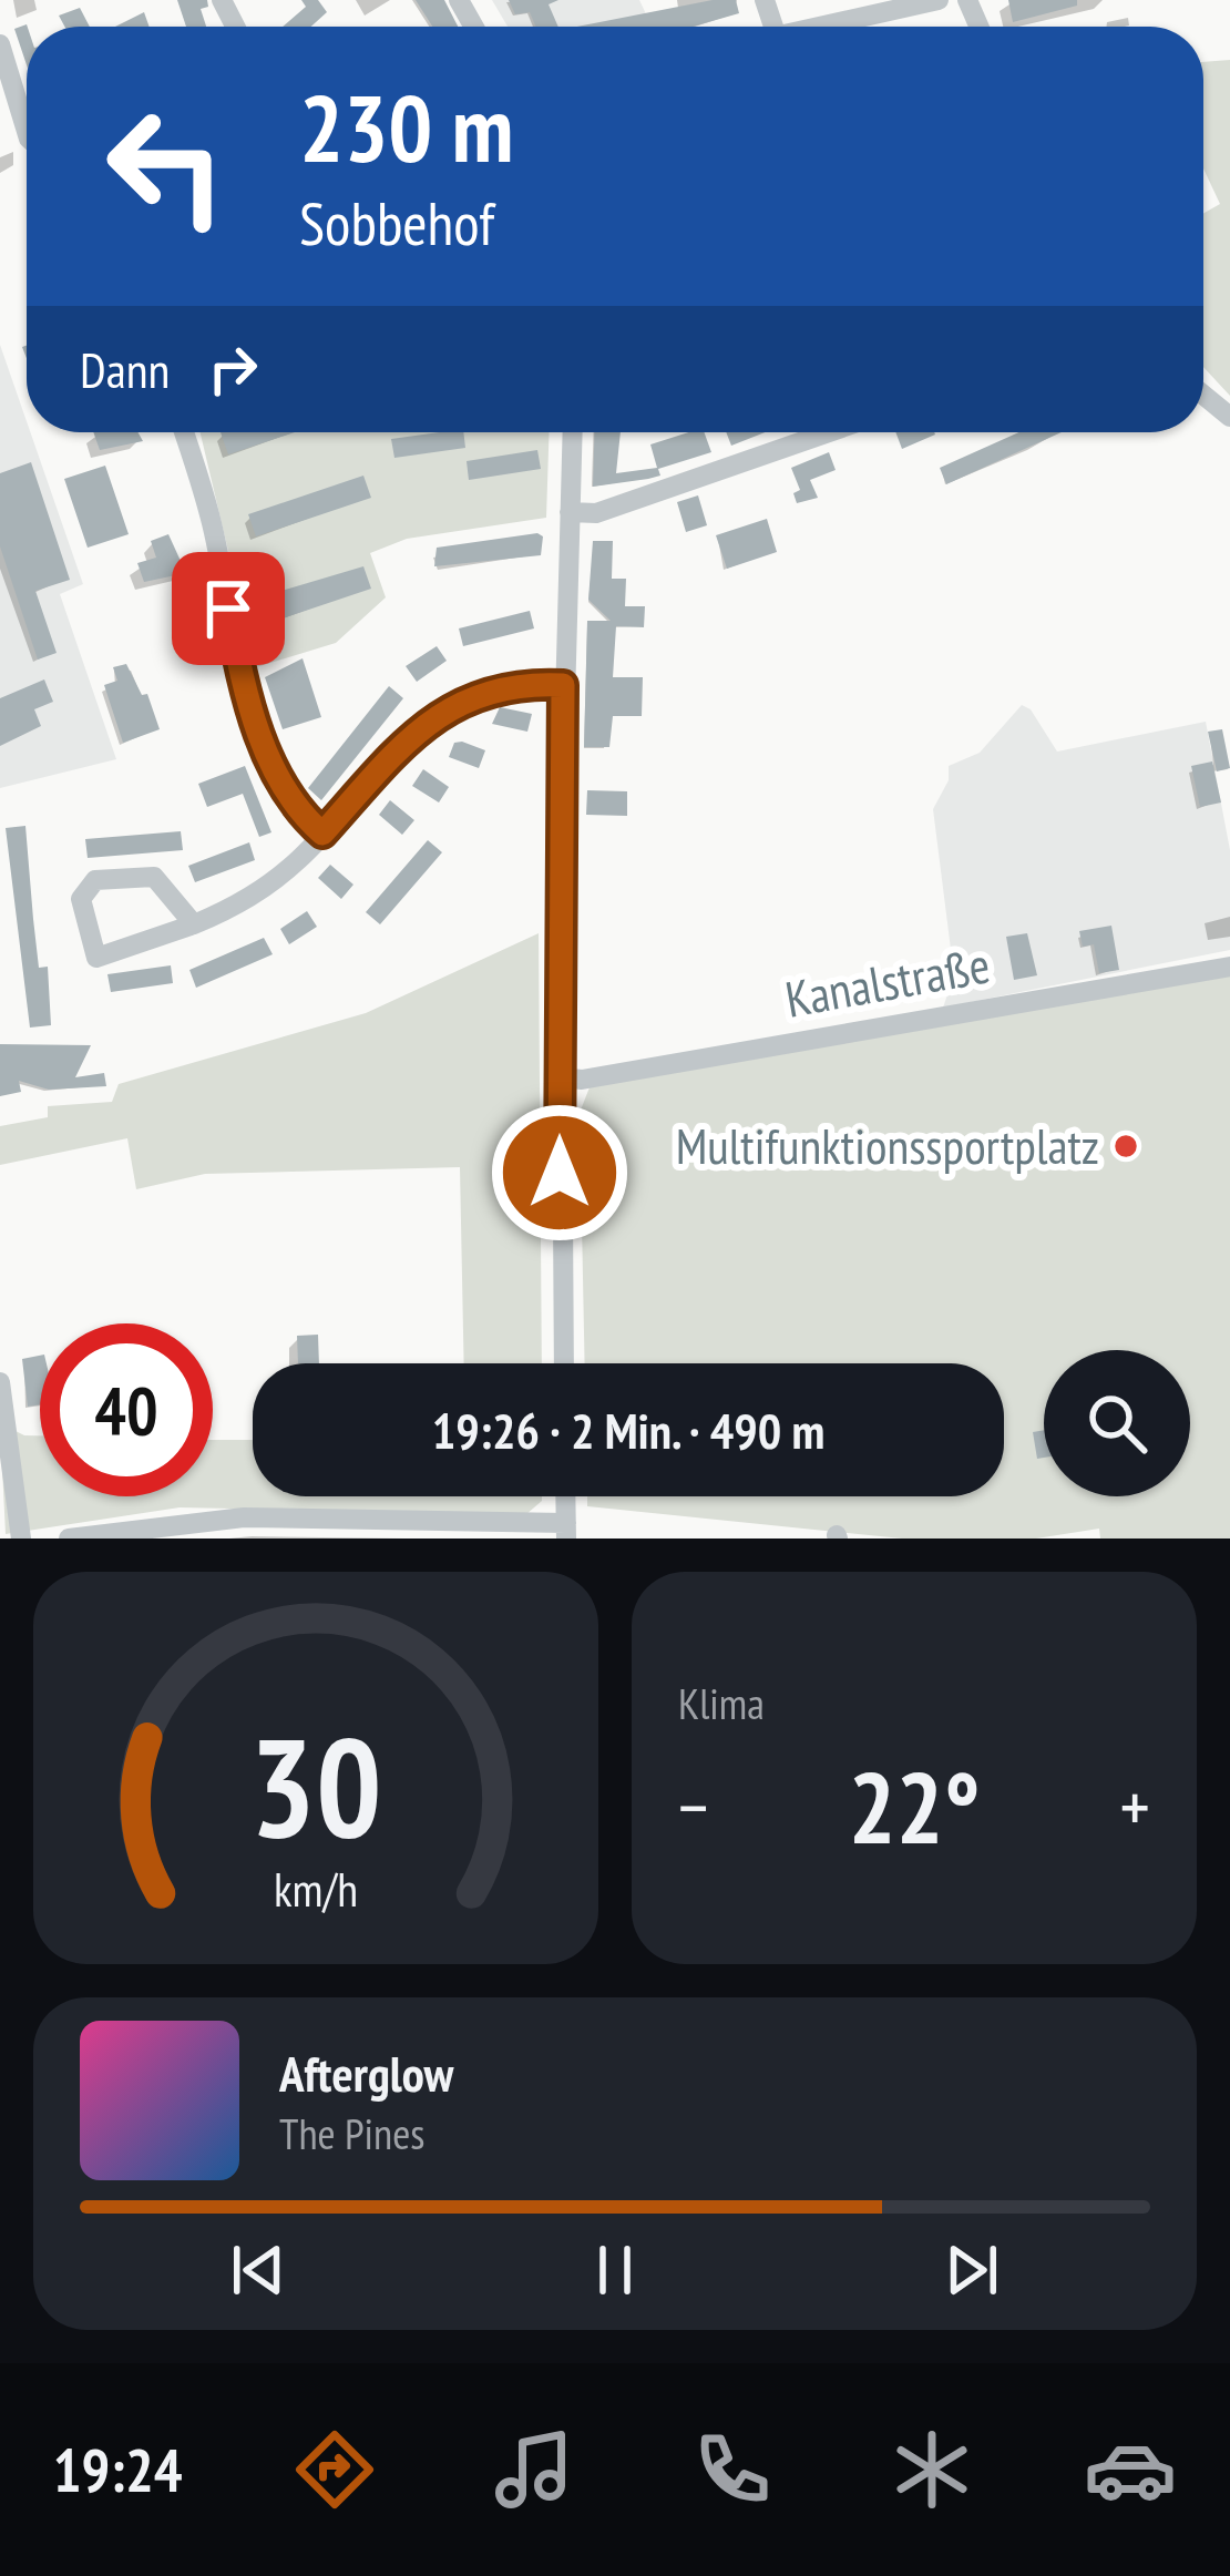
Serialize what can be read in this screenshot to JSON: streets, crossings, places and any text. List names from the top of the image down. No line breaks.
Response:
{"streets":{"street":["Kanalstraße"]},"places":["Multifunktionssportplatz"],"page":{"turn":["230 m","Sobbehof"],"then":"Dann","limit":"40","trip":"19:26 · 2 Min. · 490 m","tile":"Klima","heat":["−","22°","+"],"song":["Afterglow","The Pines"],"tabs":"19:24","gauge":["30","km/h"]}}
